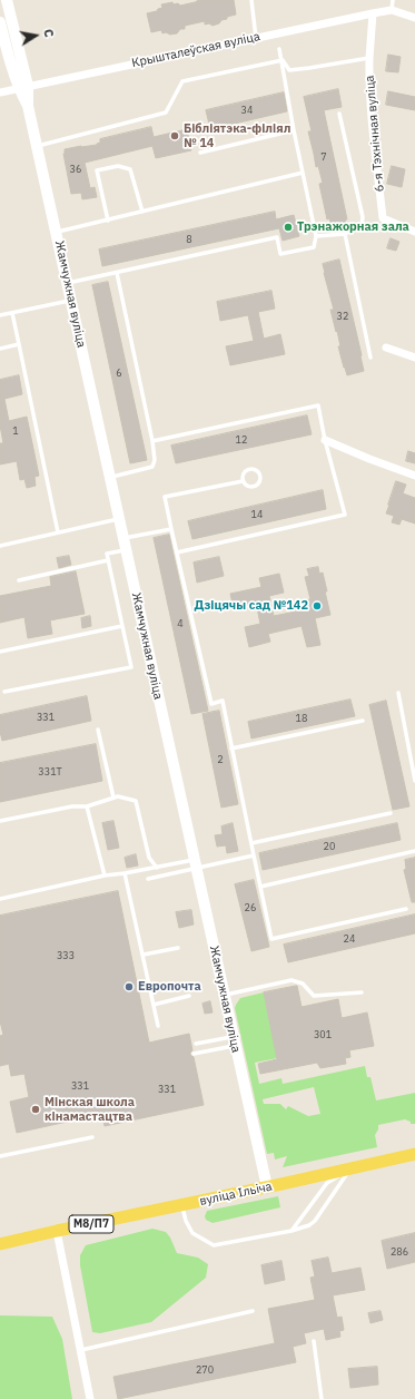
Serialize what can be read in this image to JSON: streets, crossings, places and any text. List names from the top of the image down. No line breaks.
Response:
{"streets":{"main road":["Жамчужная вуліца","вуліца Ільіча","М8/П7"],"street":["Крышталеўская вуліца","6-я Тэхнічная вуліца"]},"crossings":[["Крышталеўская вуліца","6-я Тэхнічная вуліца"],["Крышталеўская вуліца","Жамчужная вуліца"],["Жамчужная вуліца","вуліца Ільіча"]],"places":["Бібліятэка-філіял № 14","Трэнажорная зала","Дзіцячы сад №142","Европочта","Мінская школа кінамастацтва"],"house_numbers":["34","7","36","8","32","6","1","12","14","4","331","18","2","331Т","20","26","24","333","301","331","331","286","270"],"north":"right"}
